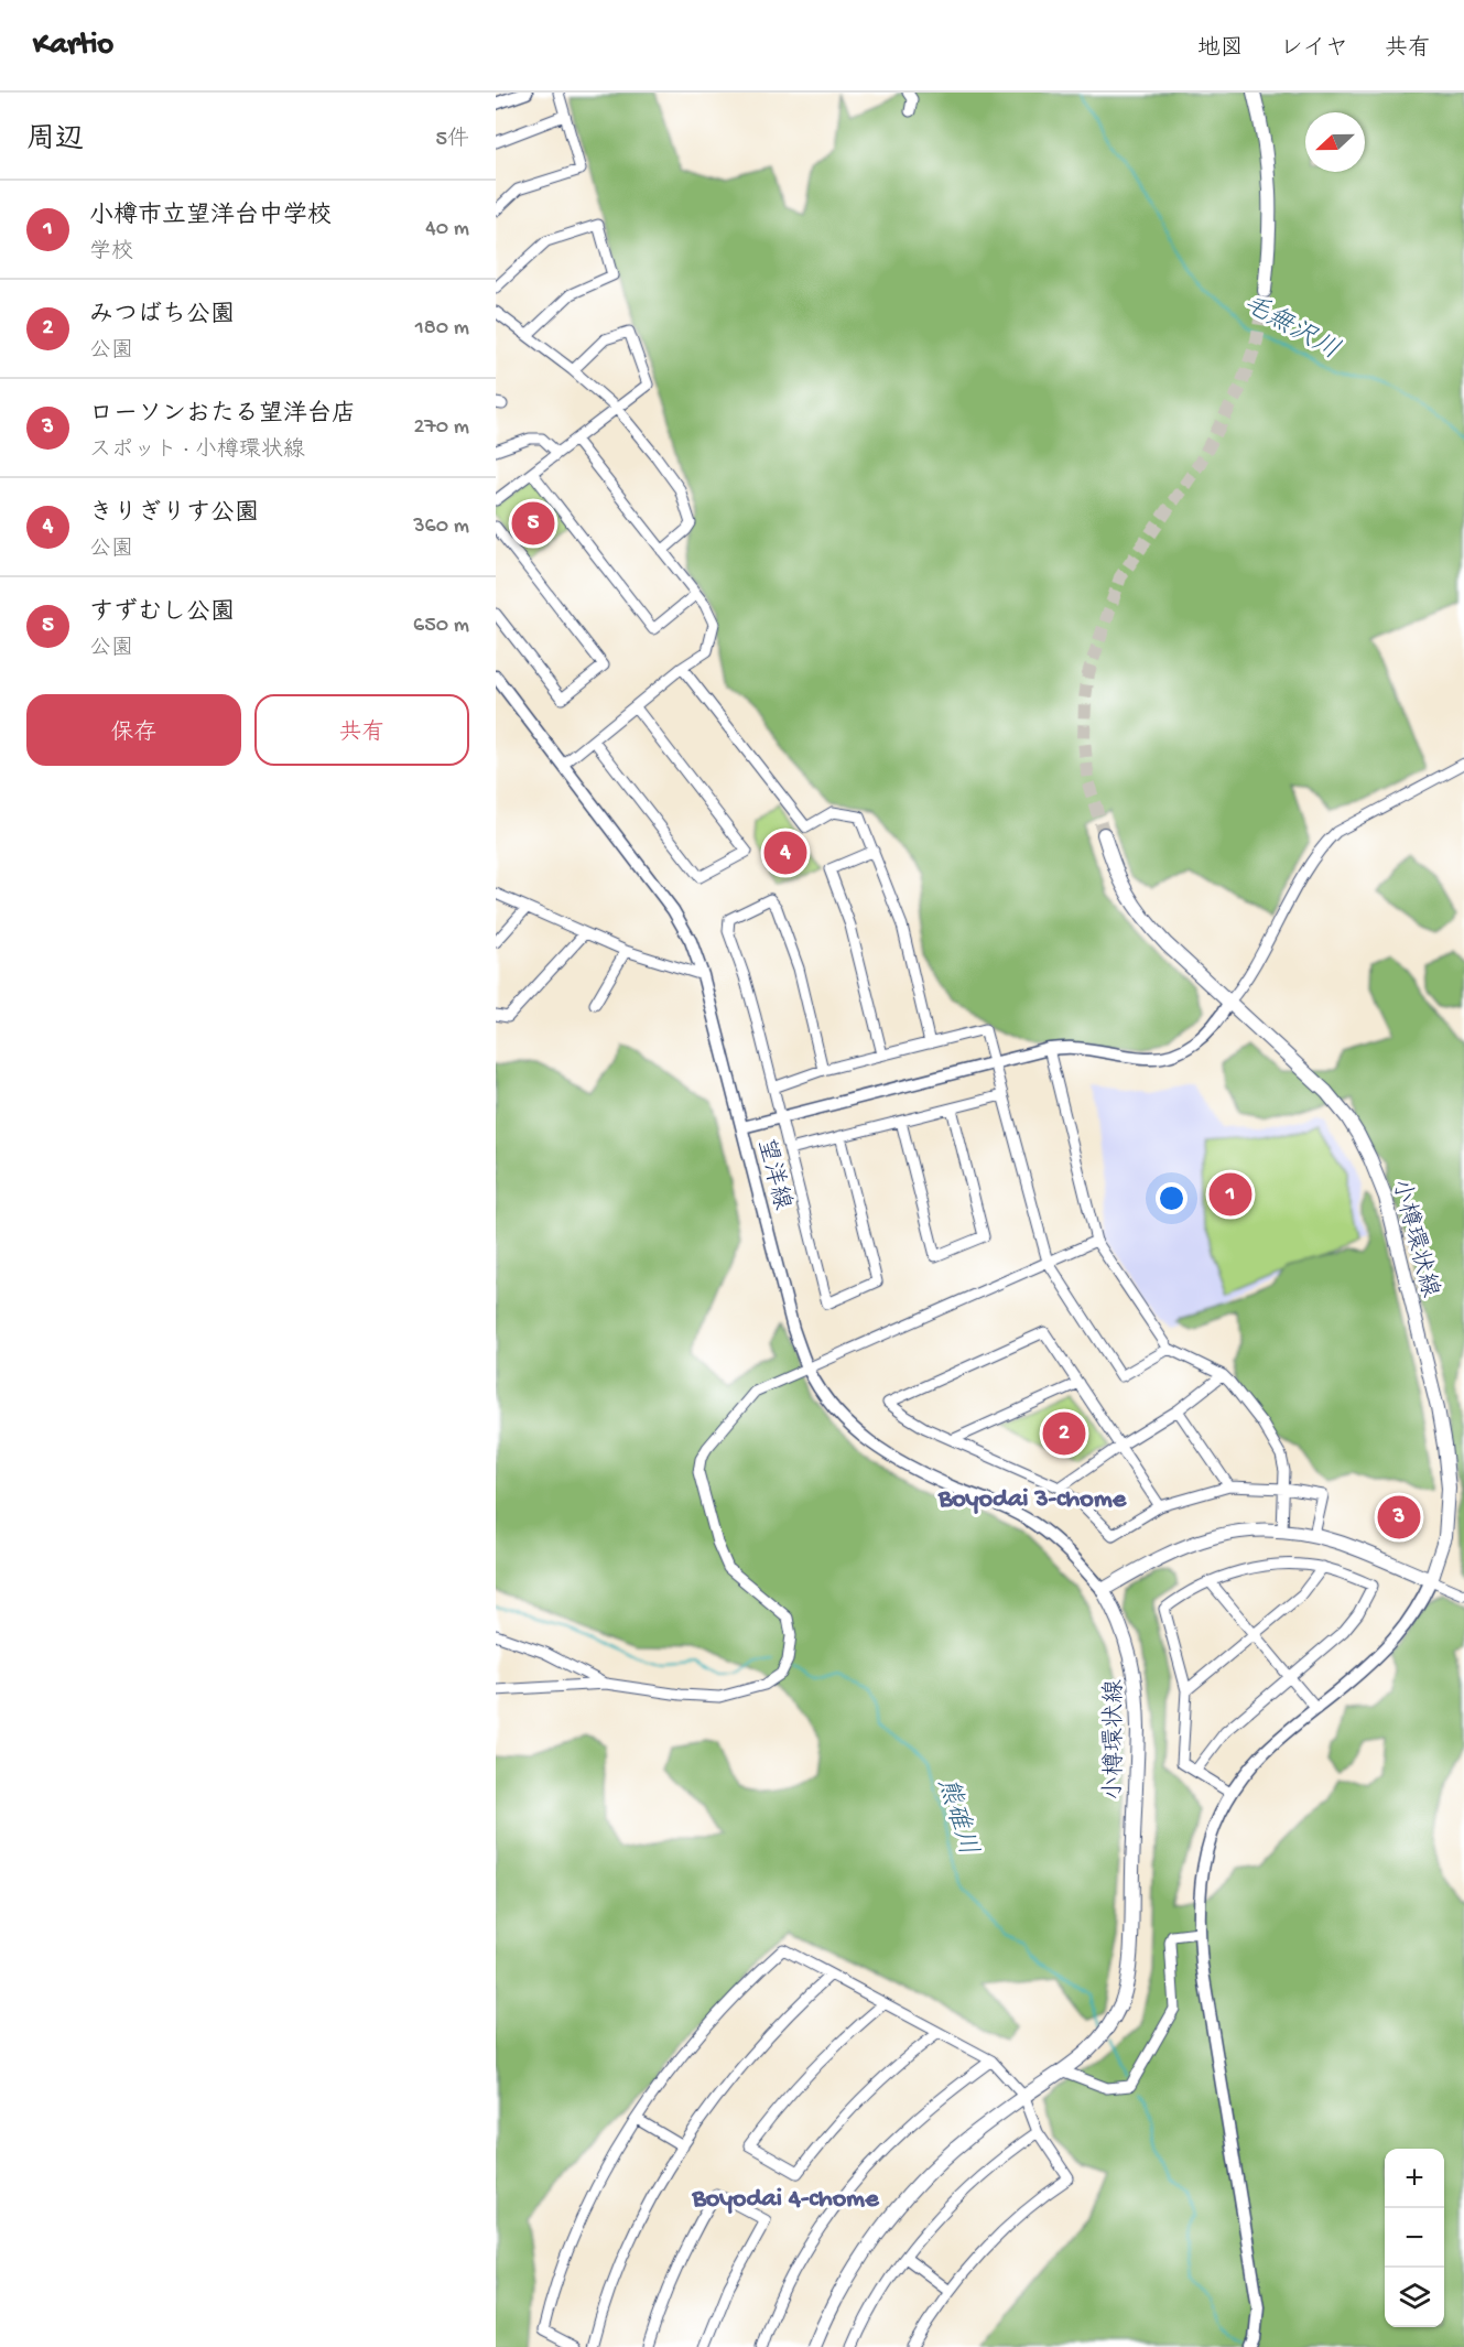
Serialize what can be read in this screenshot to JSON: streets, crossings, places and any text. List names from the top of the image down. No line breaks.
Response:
{"streets":{"main road":["小樽環状線"],"street":["望洋線"]},"crossings":[["望洋線","小樽環状線"]],"districts":["Boyodai 3-chome","Boyodai 4-chome"],"water":["毛無沢川","熊碓川"],"north":"left","page":{"header":"Kartio","nav":["地図","レイヤ","共有"],"heading":["周辺","5件"],"list":[{"mark":"1","name":"小樽市立望洋台中学校","note":"学校","value":"40 m"},{"mark":"2","name":"みつばち公園","note":"公園","value":"180 m"},{"mark":"3","name":"ローソンおたる望洋台店","note":"スポット · 小樽環状線","value":"270 m"},{"mark":"4","name":"きりぎりす公園","note":"公園","value":"360 m"},{"mark":"5","name":"すずむし公園","note":"公園","value":"650 m"}],"pins":["5","4","1","2","3"],"buttons":["保存","共有"],"map_buttons":["+","−"]}}
